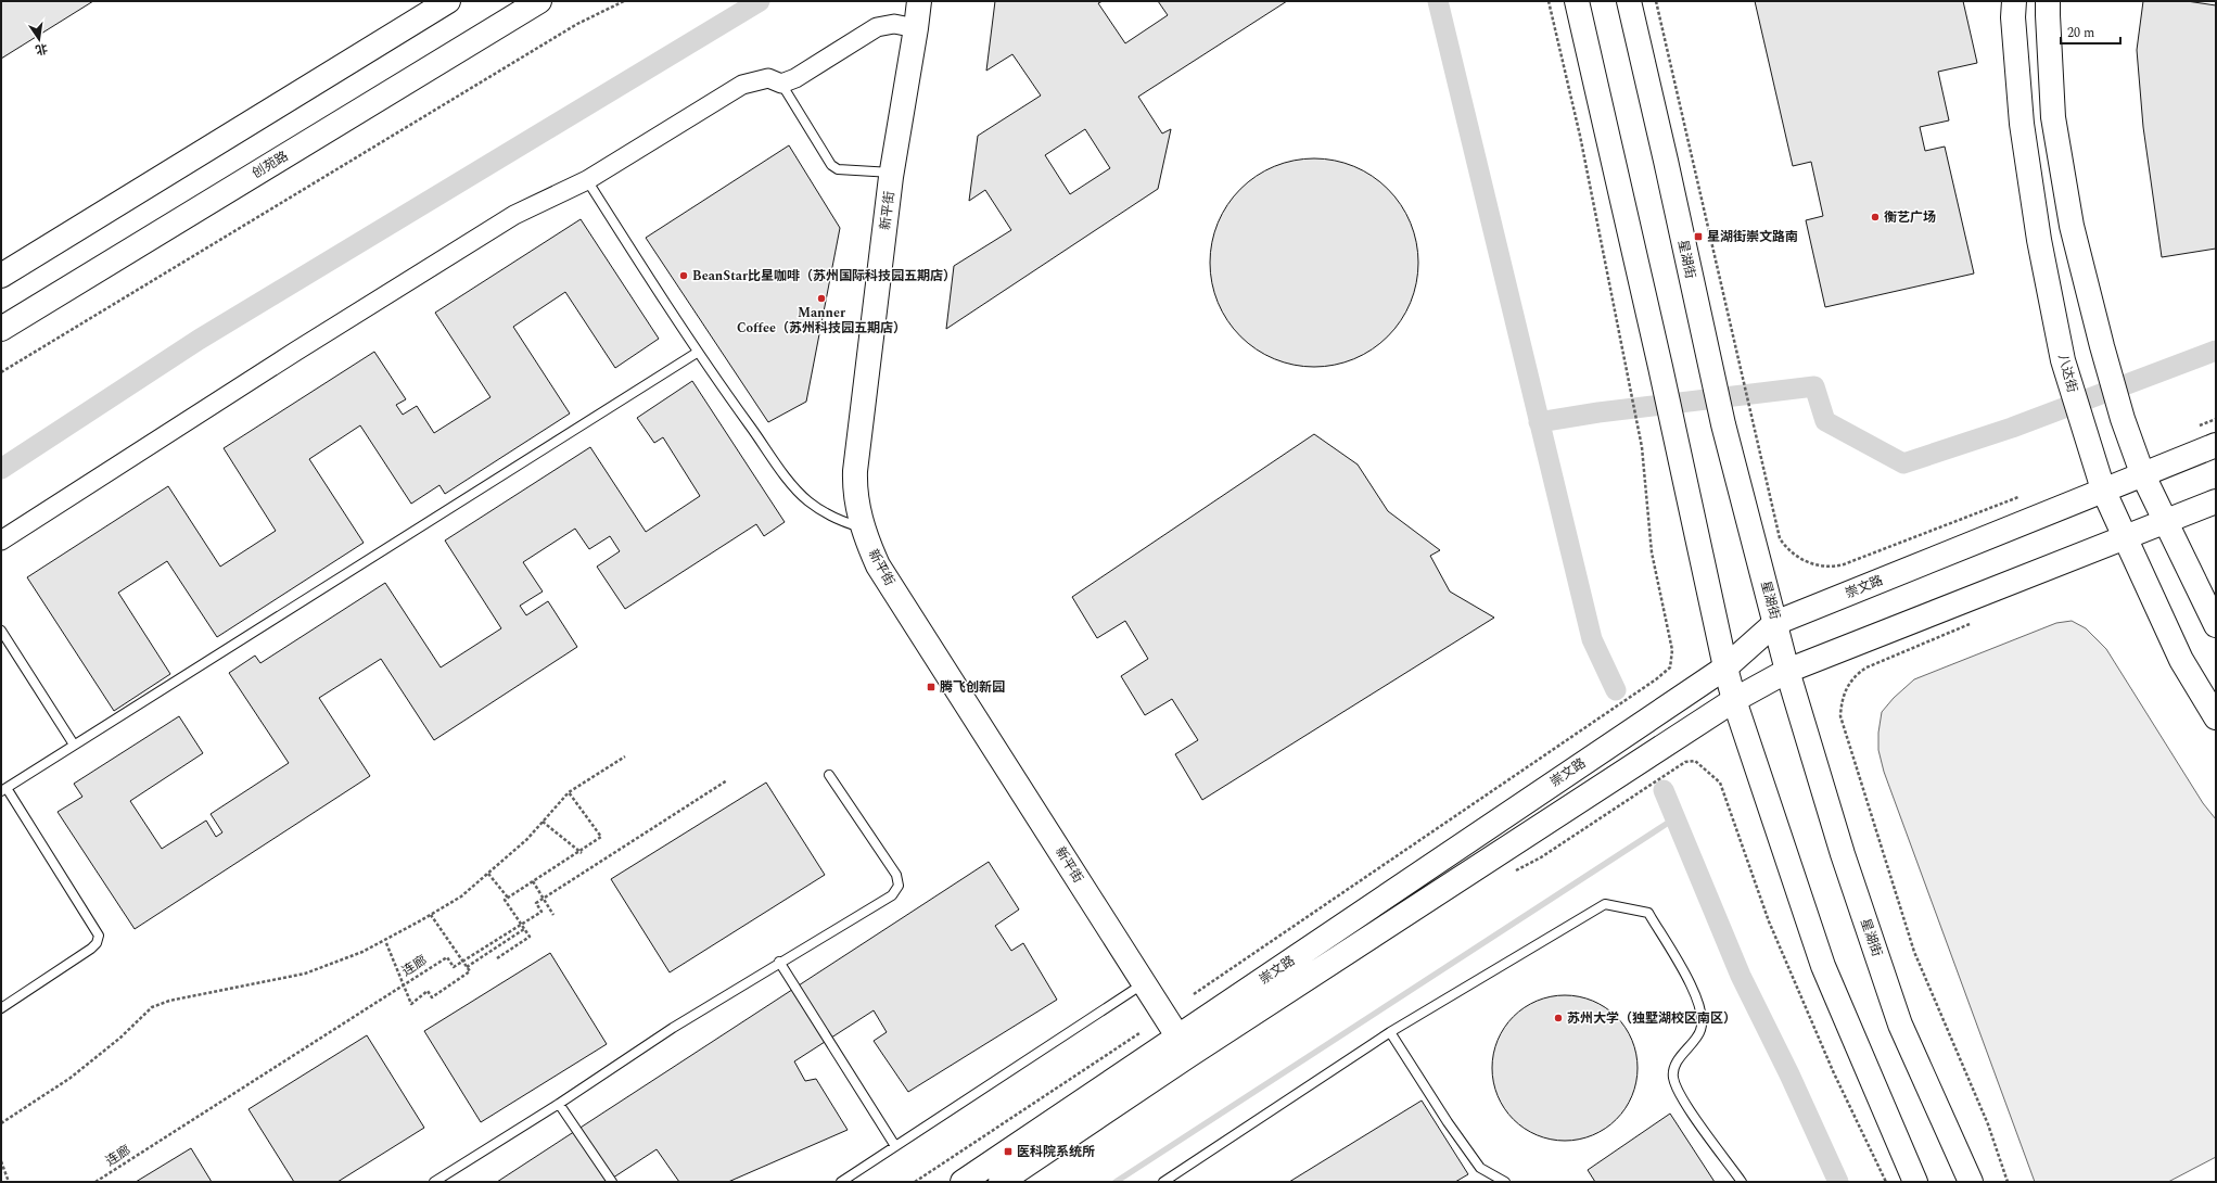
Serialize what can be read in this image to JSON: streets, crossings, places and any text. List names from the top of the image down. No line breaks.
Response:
{"streets":{"main road":["创苑路","新平街","星湖街","八达街","崇文路"],"path":["连廊"]},"crossings":[["新平街","崇文路"],["星湖街","崇文路"],["八达街","崇文路"]],"places":{"other":["衡艺广场","BeanStar比星咖啡（苏州国际科技园五期店）","Manner Coffee（苏州科技园五期店）","苏州大学（独墅湖校区南区）"],"transit":["星湖街崇文路南","腾飞创新园","医科院系统所"]},"scale_bar":"20 m","north":"bottom"}
